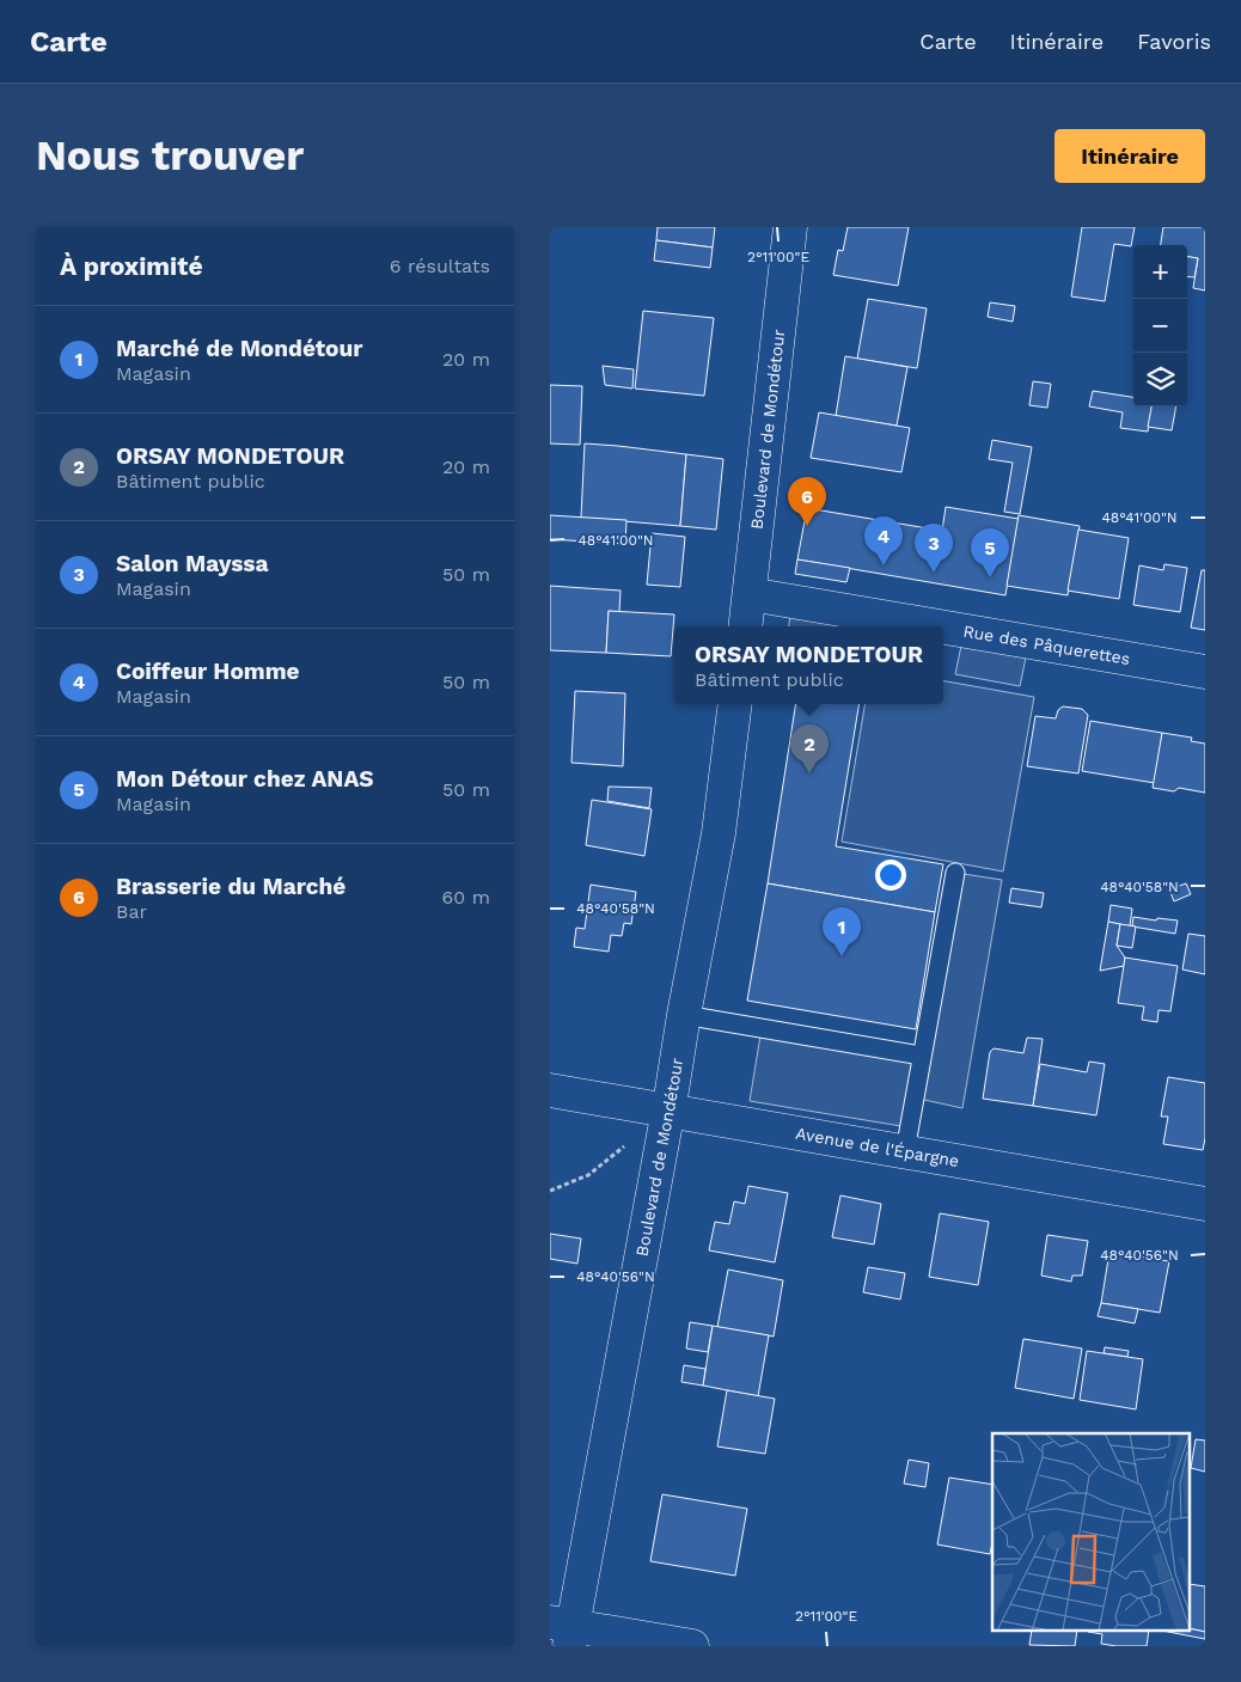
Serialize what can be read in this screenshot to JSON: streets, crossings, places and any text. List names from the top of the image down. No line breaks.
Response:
{"streets":{"street":["Boulevard de Mondétour","Rue des Pâquerettes","Avenue de l'Épargne"]},"crossings":[["Boulevard de Mondétour","Rue des Pâquerettes"],["Boulevard de Mondétour","Avenue de l'Épargne"]],"page":{"header":"Carte","nav":["Carte","Itinéraire","Favoris"],"buttons":"Itinéraire","title":"Nous trouver","heading":["À proximité","6 résultats"],"map_buttons":["+","−"],"list":[{"mark":"1","name":"Marché de Mondétour","note":"Magasin","value":"20 m"},{"mark":"2","name":"ORSAY MONDETOUR","note":"Bâtiment public","value":"20 m"},{"mark":"3","name":"Salon Mayssa","note":"Magasin","value":"50 m"},{"mark":"4","name":"Coiffeur Homme","note":"Magasin","value":"50 m"},{"mark":"5","name":"Mon Détour chez ANAS","note":"Magasin","value":"50 m"},{"mark":"6","name":"Brasserie du Marché","note":"Bar","value":"60 m"}],"pins":["6","4","3","5","2","1"],"popup":["ORSAY MONDETOUR","Bâtiment public"]},"coordinates":["2°11'00\"E","48°41'00\"N","48°40'58\"N","48°40'56\"N"]}
